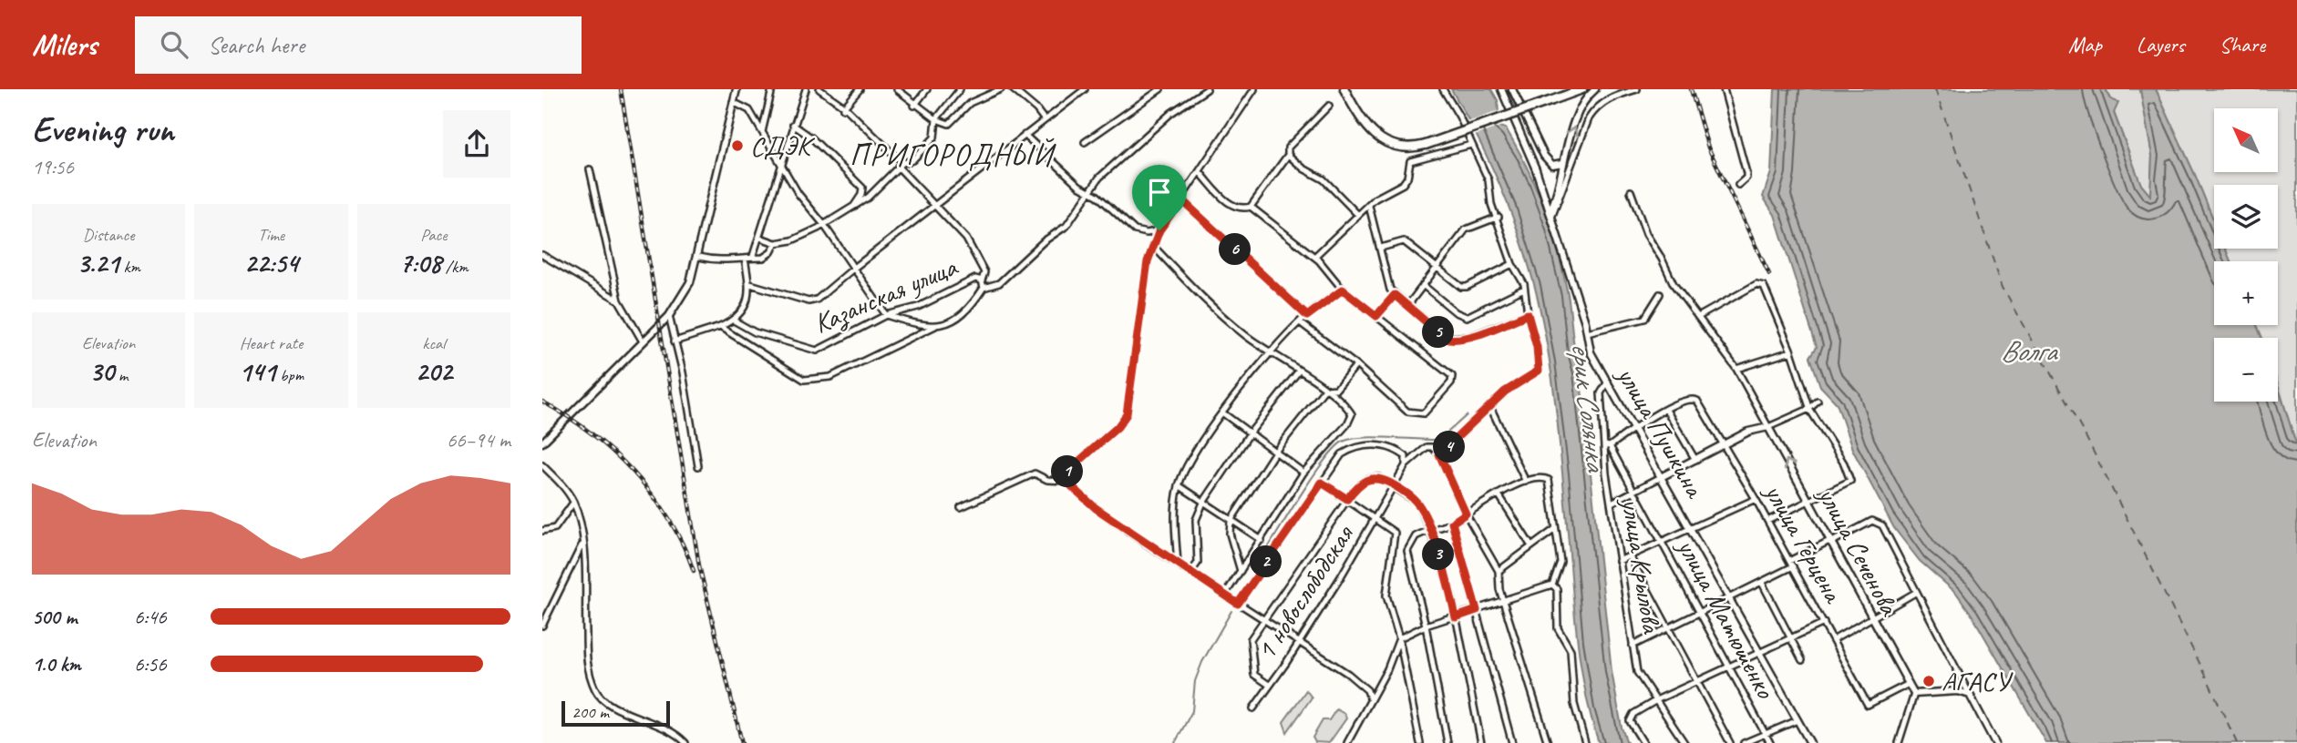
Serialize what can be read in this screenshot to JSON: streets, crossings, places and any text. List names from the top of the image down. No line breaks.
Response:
{"streets":{"main road":["улица Пушкина","улица Сеченова"],"street":["Казанская улица","улица Герцена","улица Крылова","1 новослободская","улица Матюшенко"]},"crossings":[["улица Пушкина","улица Крылова"],["улица Герцена","улица Сеченова"],["улица Крылова","улица Матюшенко"]],"districts":["ПРИГОРОДНЫЙ"],"water":["Волга","ерик Солянка"],"places":["СДЭК","АГАСУ"],"scale_bar":"200 m","north":"top left","page":{"header":"Milers","search":"Search here","nav":["Map","Layers","Share"],"heading":["Evening run","19:56"],"map_buttons":["+","−"],"stats":[["Distance","3.21 km"],["Time","22:54"],["Pace","7:08 /km"],["Elevation","30 m"],["Heart rate","141 bpm"],["kcal","202"]],"pins":["6","5","4","1","3","2"],"chart":["Elevation","66–94 m"],"list":[{"name":"500 m","note":"6:46"},{"name":"1.0 km","note":"6:56"}],"scale":"200 m"}}
